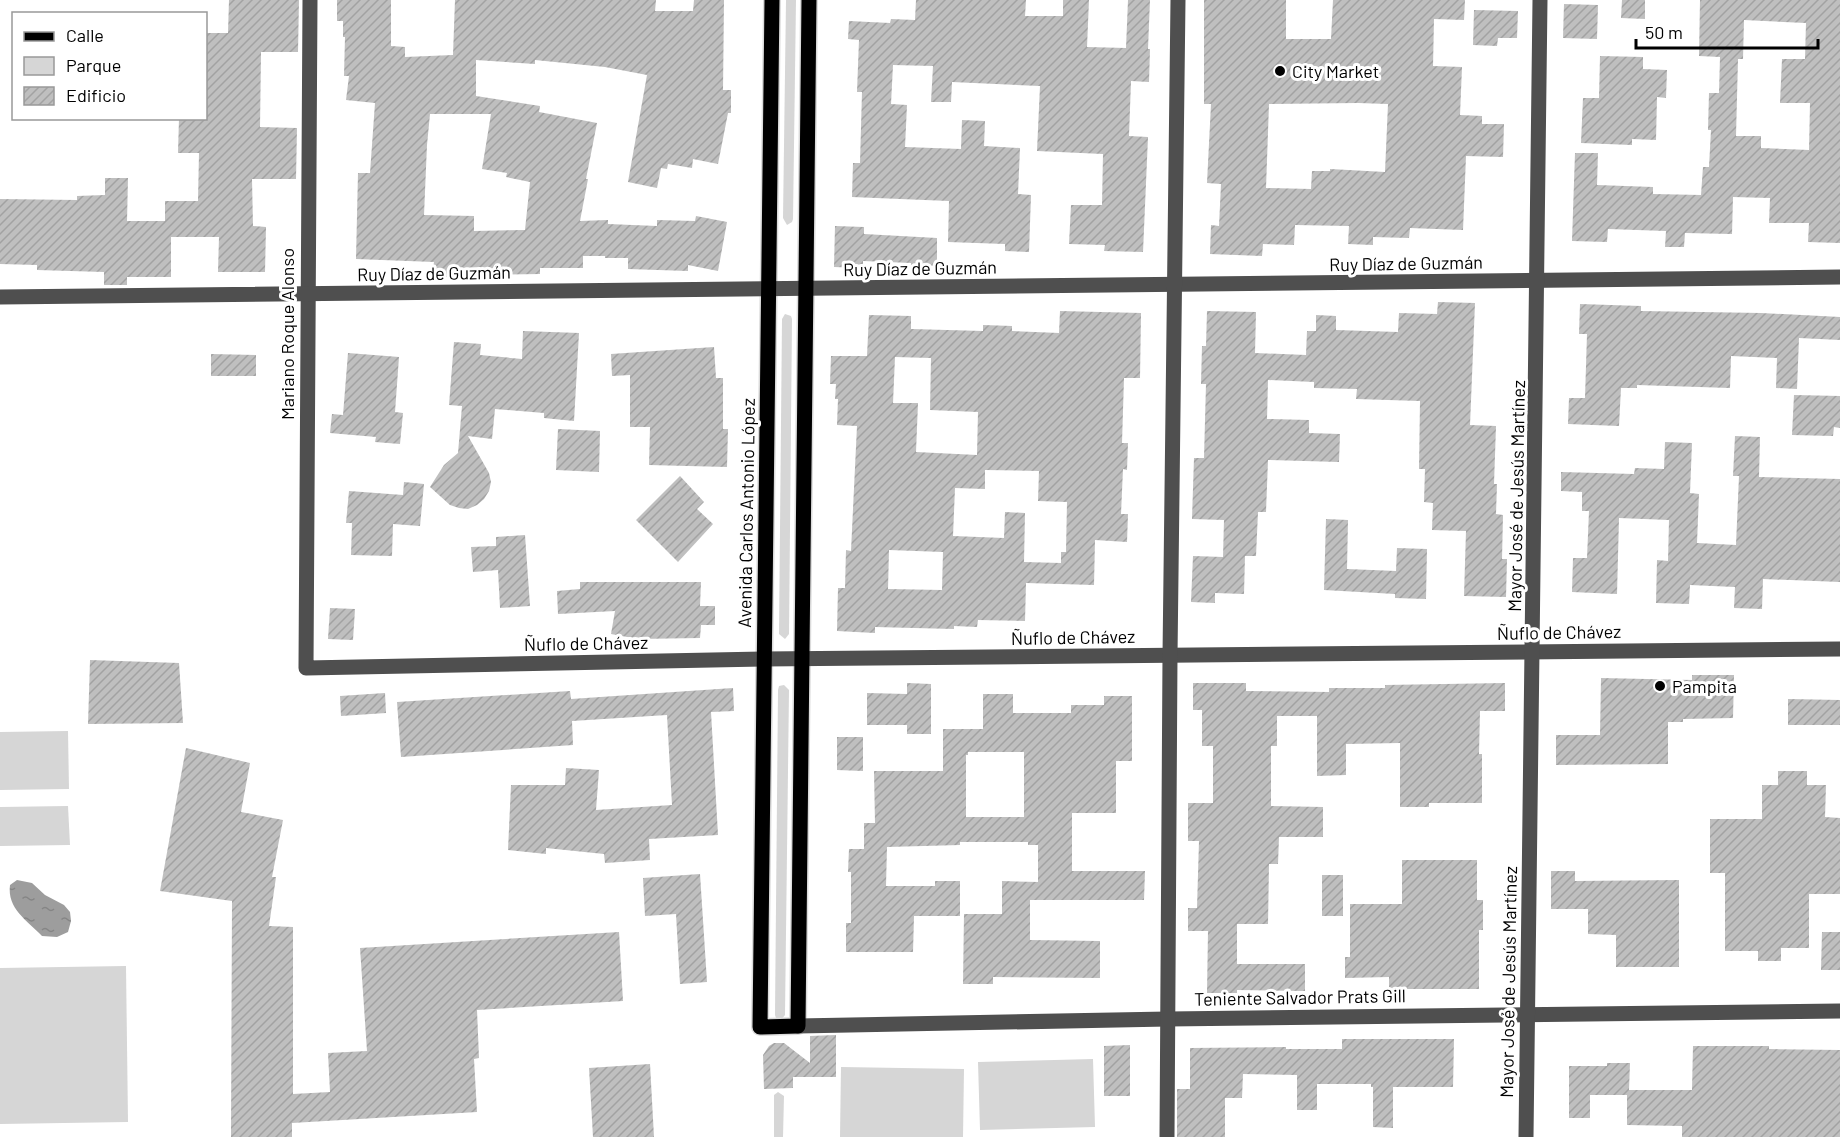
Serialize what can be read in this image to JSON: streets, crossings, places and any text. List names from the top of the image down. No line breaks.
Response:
{"streets":{"main road":["Avenida Carlos Antonio López","Teniente Salvador Prats Gill"],"street":["Ruy Díaz de Guzmán","Mariano Roque Alonso","Mayor José de Jesús Martínez","Ñuflo de Chávez"]},"crossings":[["Ruy Díaz de Guzmán","Mariano Roque Alonso"],["Ruy Díaz de Guzmán","Mayor José de Jesús Martínez"],["Ruy Díaz de Guzmán","Avenida Carlos Antonio López"],["Mariano Roque Alonso","Ñuflo de Chávez"],["Mayor José de Jesús Martínez","Ñuflo de Chávez"],["Mayor José de Jesús Martínez","Teniente Salvador Prats Gill"],["Avenida Carlos Antonio López","Ñuflo de Chávez"],["Avenida Carlos Antonio López","Teniente Salvador Prats Gill"]],"places":["City Market","Pampita"],"legend":["Calle","Parque","Edificio"],"scale_bar":"50 m"}
